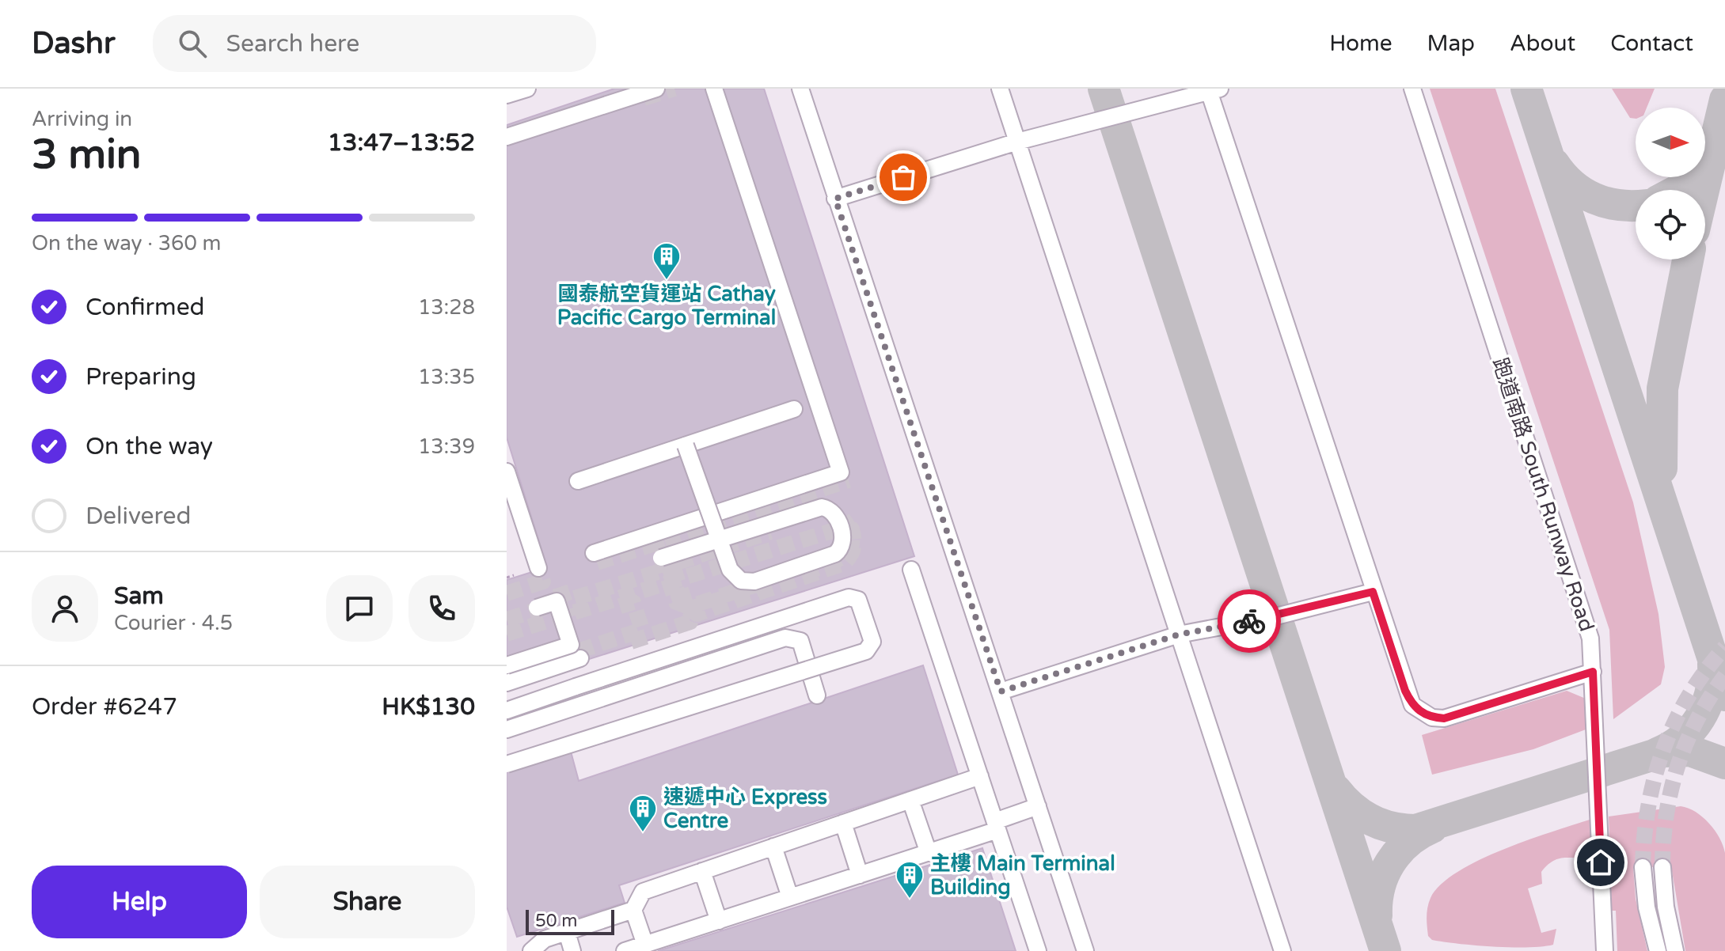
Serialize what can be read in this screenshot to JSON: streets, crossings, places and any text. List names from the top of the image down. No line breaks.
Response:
{"streets":{"lane":["跑道南路 South Runway Road"]},"places":{"building":["國泰航空貨運站 Cathay Pacific Cargo Terminal","速遞中心 Express Centre","主樓 Main Terminal Building"]},"scale_bar":"50 m","north":"right","page":{"header":"Dashr","search":"Search here","nav":["Home","Map","About","Contact"],"heading":["3 min","Arriving in","13:47–13:52"],"panel":["Sam","Courier · 4.5","Order #6247","HK$130"],"bar":"On the way · 360 m","list":[["Confirmed","13:28"],["Preparing","13:35"],["On the way","13:39"],"Delivered"],"buttons":["Help","Share"],"scale":"50 m"}}
